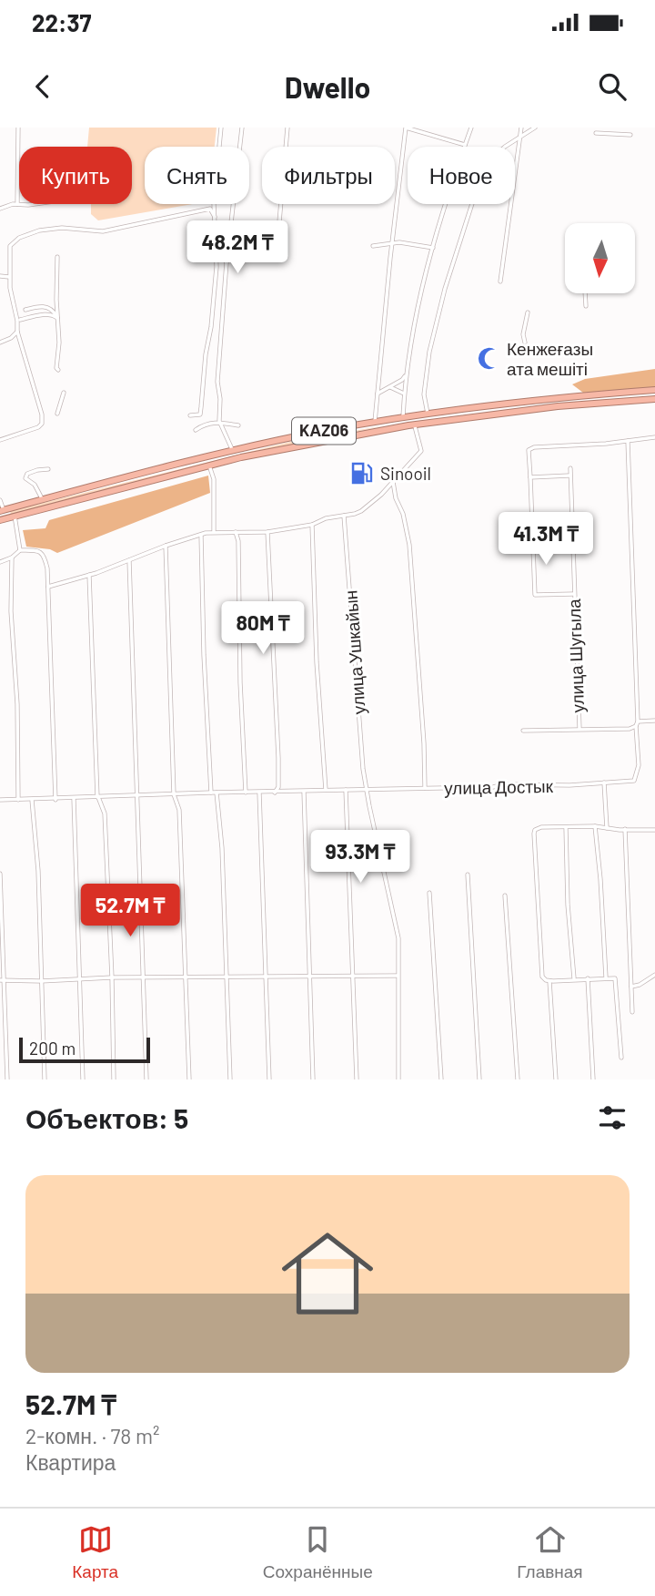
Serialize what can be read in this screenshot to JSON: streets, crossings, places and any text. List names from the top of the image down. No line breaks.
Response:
{"streets":{"highway":["KАZ06"],"street":["улица Ушкайын","улица Шугыла","улица Достык"]},"crossings":[["улица Ушкайын","улица Достык"]],"places":{"mosque":["Кенжеғазы ата мешіті"],"fuel station":["Sinooil"]},"scale_bar":"200 m","north":"bottom","page":{"status":"22:37","header":"Dwello","chip":["Купить","Снять","Фильтры","Новое"],"price":["48.2M ₸","41.3M ₸","80M ₸","93.3M ₸","52.7M ₸"],"scale":"200 m","heading":"Объектов: 5","list":[{"name":"52.7M ₸","note":"2-комн. · 78 m² · Квартира"}],"tabs":["Карта","Сохранённые","Главная"]}}
